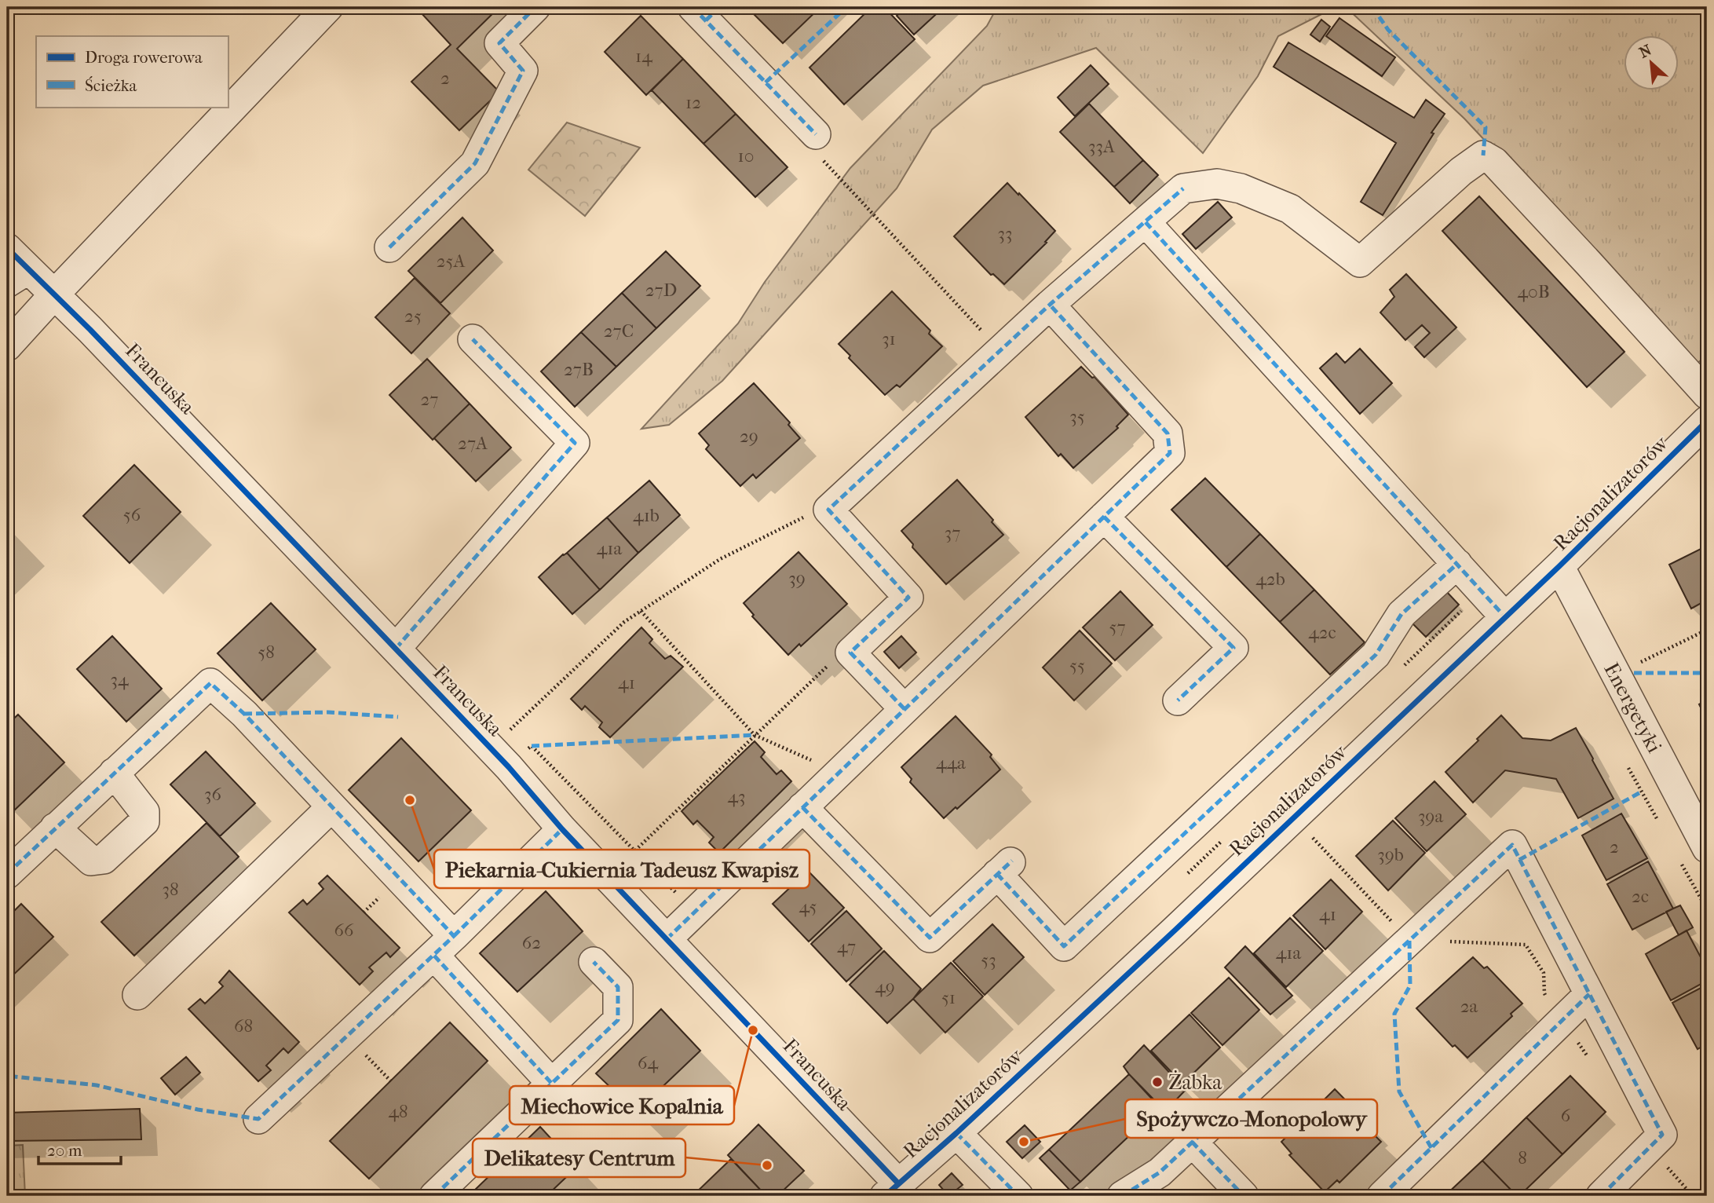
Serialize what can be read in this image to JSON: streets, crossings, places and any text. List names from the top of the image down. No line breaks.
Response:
{"streets":{"street":["Francuska","Racjonalizatorów","Energetyki"]},"crossings":[["Francuska","Racjonalizatorów"],["Racjonalizatorów","Energetyki"]],"places":["Piekarnia-Cukiernia Tadeusz Kwapisz","Miechowice Kopalnia","Żabka","Spożywczo-Monopolowy","Delikatesy Centrum"],"house_numbers":["14","2","12","33A","10","33","25A","27D","40B","25","27C","31","27B","27","35","29","27A","56","41b","37","41a","39","42b","57","42c","58","55","34","41","44a","36","43","39a","2","39b","38","2c","45","41","66","62","47","41a","53","49","51","2a","68","64","48","6","8"],"legend":["Droga rowerowa","Ścieżka"],"scale_bar":"20 m","north":"top left"}
